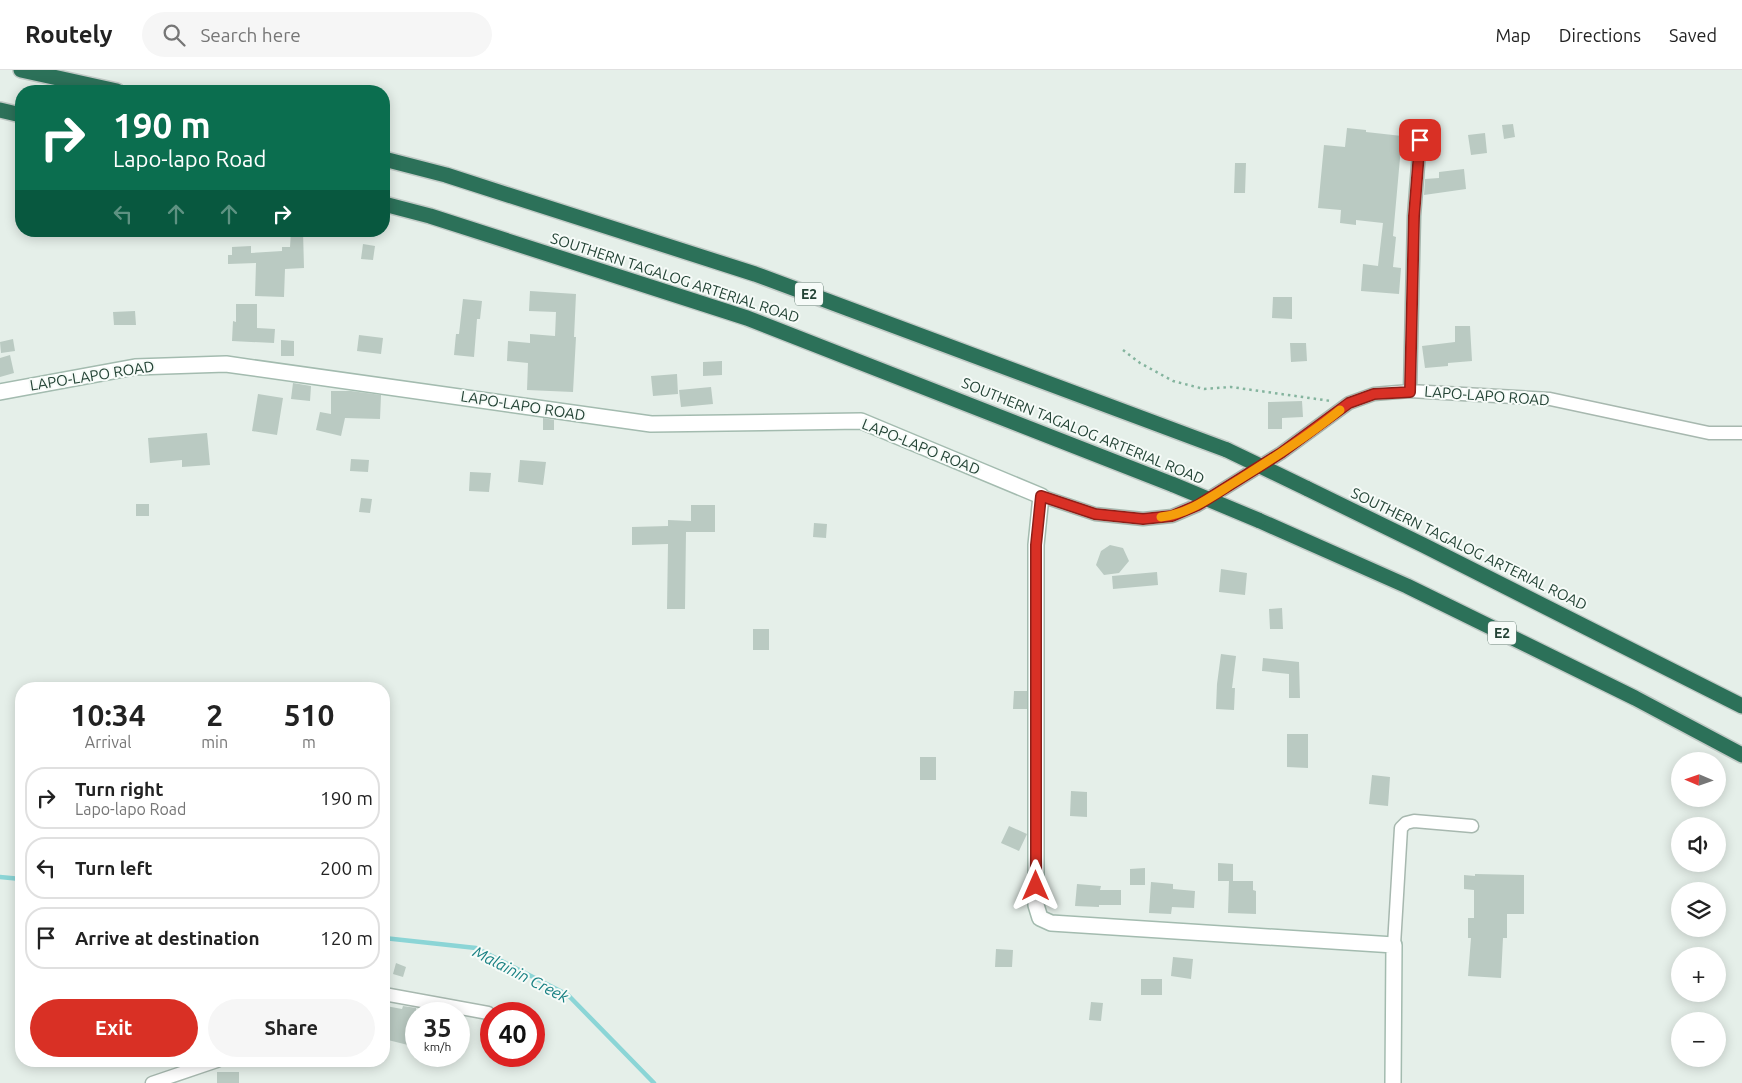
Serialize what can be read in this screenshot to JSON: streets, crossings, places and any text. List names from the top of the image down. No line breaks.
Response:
{"streets":{"highway":["SOUTHERN TAGALOG ARTERIAL ROAD","E2"],"street":["LAPO-LAPO ROAD"]},"water":["Malainin Creek"],"north":"left","page":{"header":"Routely","search":"Search here","nav":["Map","Directions","Saved"],"turn":["190 m","Lapo-lapo Road"],"eta":["10:34","Arrival","2","min","510","m"],"map_buttons":["+","−"],"list":[{"name":"Turn right","note":"Lapo-lapo Road","value":"190 m"},{"name":"Turn left","value":"200 m"},{"name":"Arrive at destination","value":"120 m"}],"buttons":["Exit","Share"],"speed":"35 km/h","limit":"40"}}
